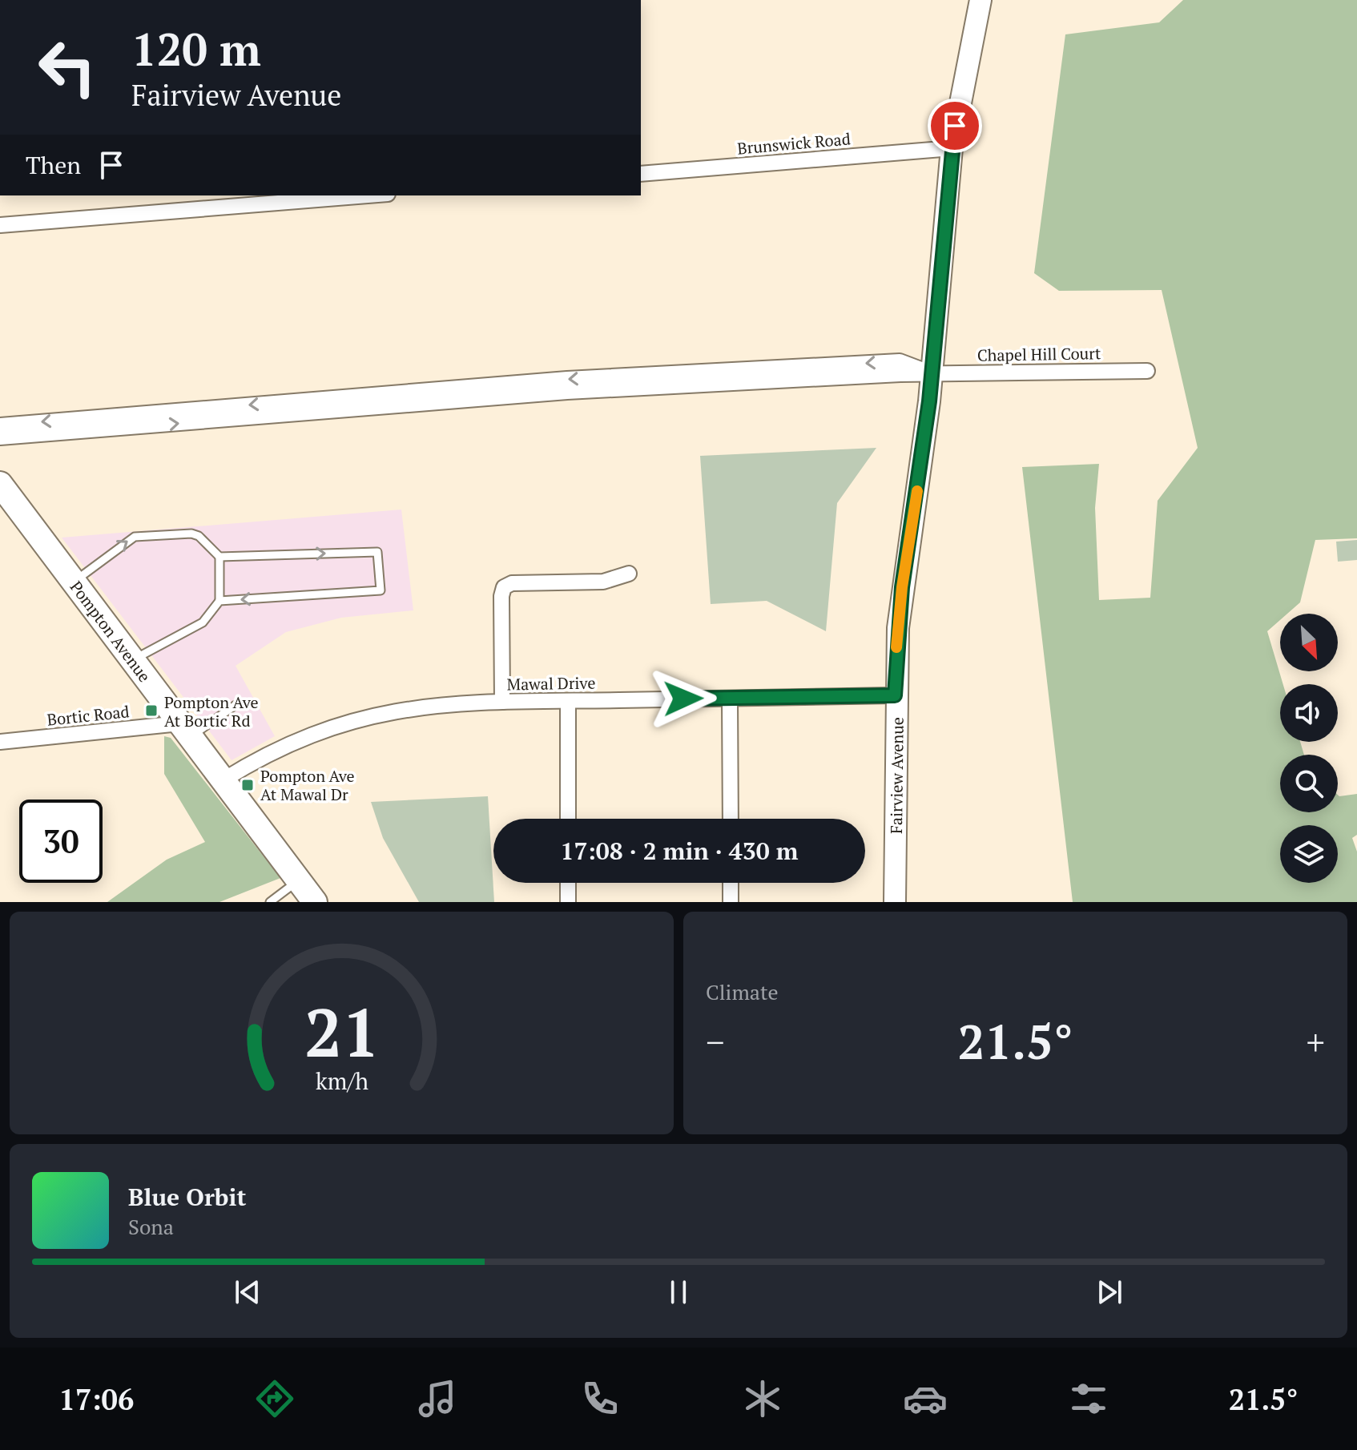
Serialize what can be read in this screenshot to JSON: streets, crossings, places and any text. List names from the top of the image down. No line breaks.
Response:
{"streets":{"main road":["Pompton Avenue","Fairview Avenue"],"street":["Brunswick Road","Chapel Hill Court","Mawal Drive","Bortic Road"]},"crossings":[["Brunswick Road","Fairview Avenue"],["Chapel Hill Court","Fairview Avenue"],["Pompton Avenue","Mawal Drive"],["Pompton Avenue","Bortic Road"],["Mawal Drive","Fairview Avenue"]],"places":{"transit":["Pompton Ave At Bortic Rd","Pompton Ave At Mawal Dr"]},"north":"bottom right","page":{"turn":["120 m","Fairview Avenue"],"then":"Then","limit":"30","trip":"17:08 · 2 min · 430 m","tile":"Climate","heat":["−","21.5°","+"],"song":["Blue Orbit","Sona"],"tabs":["17:06","21.5°"],"gauge":["21","km/h"]}}
